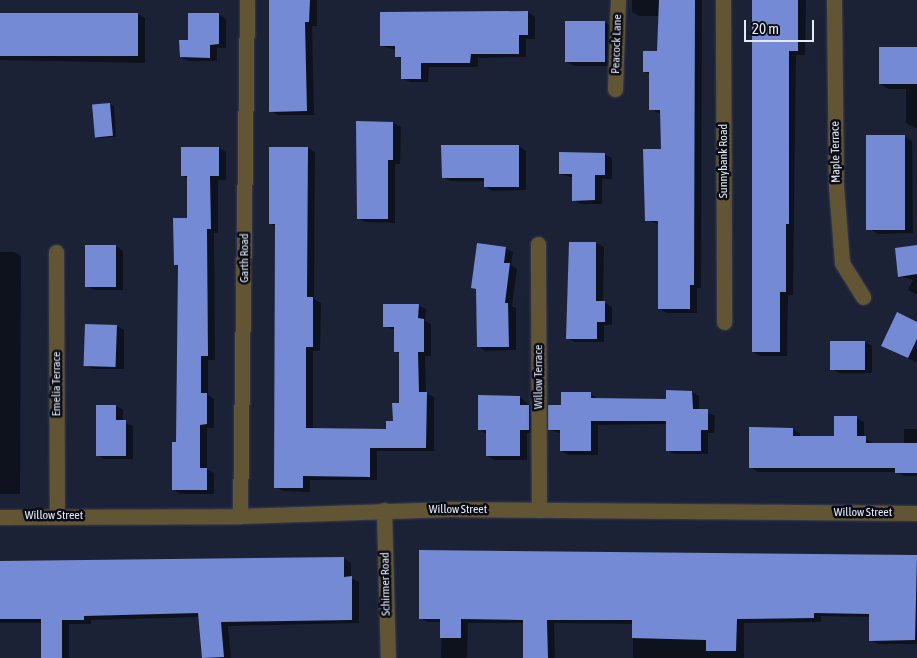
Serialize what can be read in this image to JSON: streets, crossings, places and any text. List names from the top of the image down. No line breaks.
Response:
{"streets":{"street":["Peacock Lane","Maple Terrace","Sunnybank Road","Garth Road","Willow Terrace","Emelia Terrace","Willow Street","Schirmer Road"]},"crossings":[["Garth Road","Willow Street"],["Willow Terrace","Willow Street"],["Emelia Terrace","Willow Street"],["Willow Street","Schirmer Road"]],"scale_bar":"20 m"}
